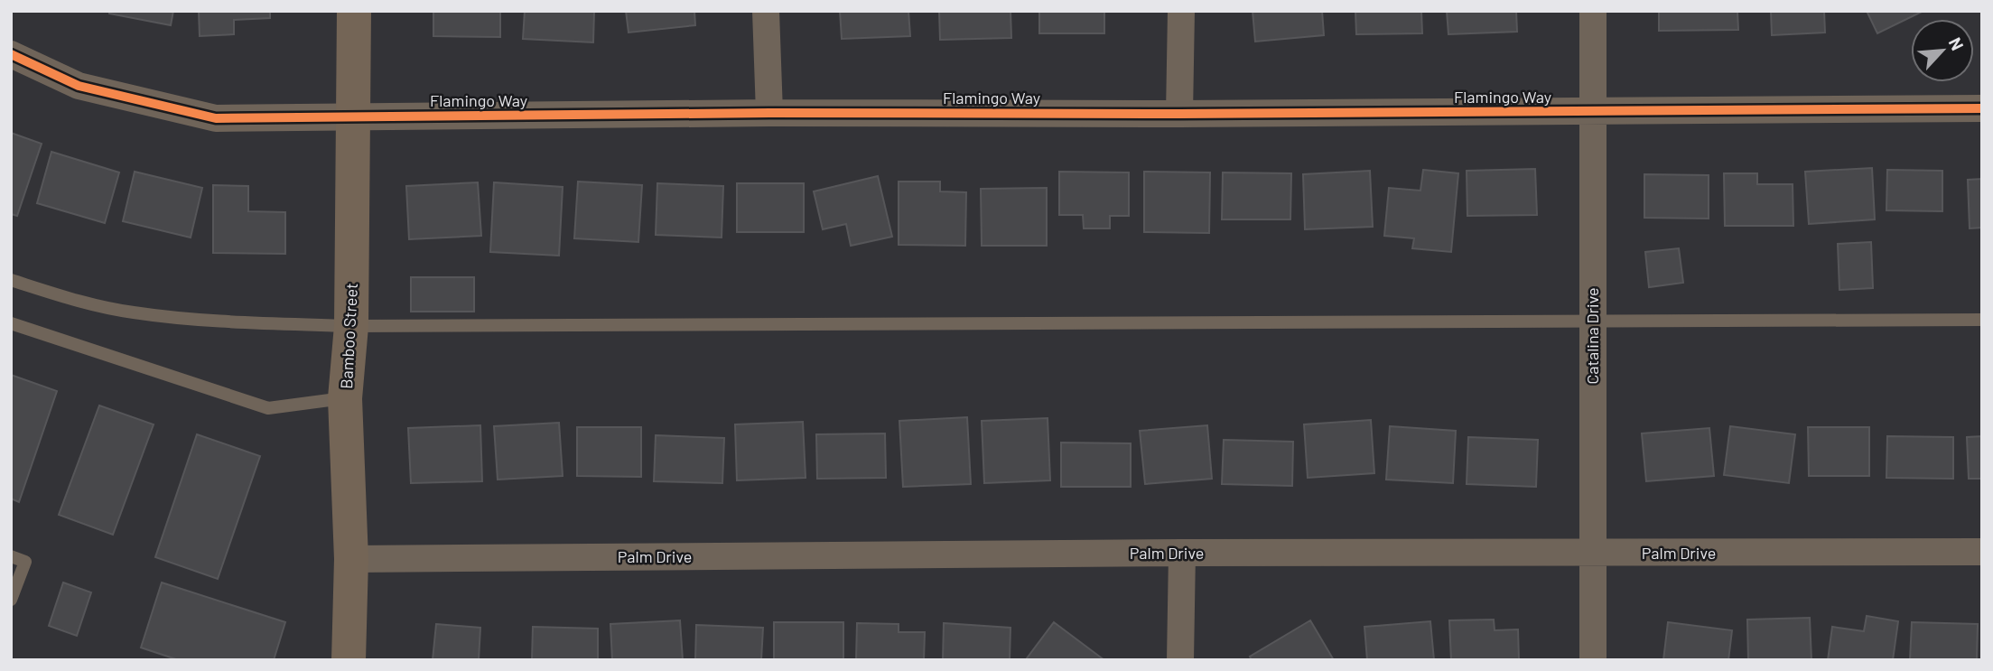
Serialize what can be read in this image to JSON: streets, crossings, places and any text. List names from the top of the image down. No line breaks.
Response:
{"streets":{"street":["Flamingo Way","Bamboo Street","Catalina Drive","Palm Drive"]},"crossings":[["Flamingo Way","Bamboo Street"],["Flamingo Way","Catalina Drive"],["Bamboo Street","Palm Drive"],["Catalina Drive","Palm Drive"]],"north":"top right"}
